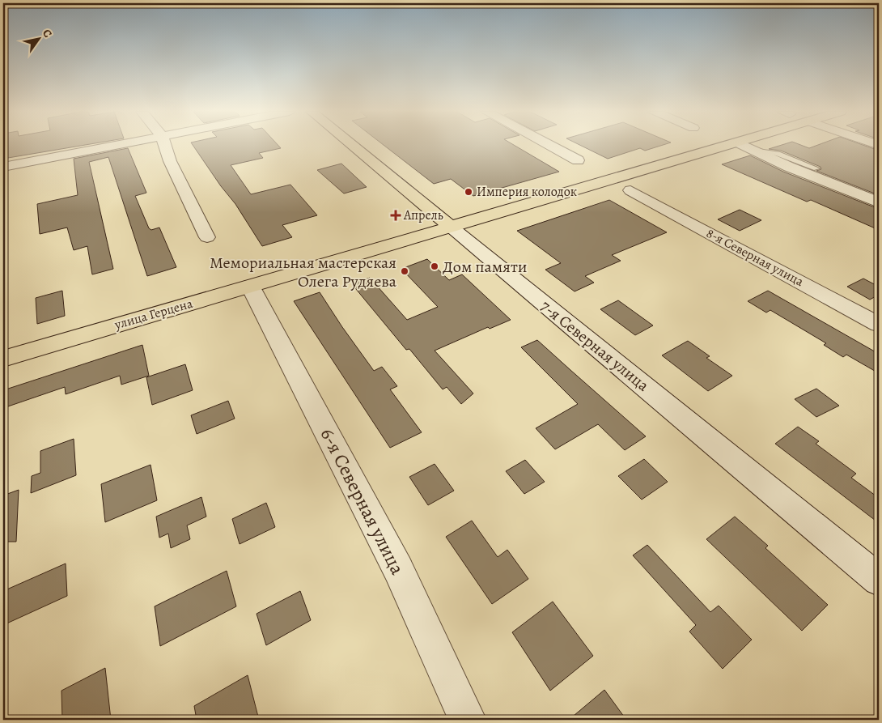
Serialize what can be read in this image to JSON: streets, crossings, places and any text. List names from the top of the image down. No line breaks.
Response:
{"streets":{"main road":["улица Герцена","7-я Северная улица"],"street":["8-я Северная улица","6-я Северная улица"]},"crossings":[["улица Герцена","7-я Северная улица"],["улица Герцена","6-я Северная улица"]],"places":{"other":["Империя колодок","Дом памяти","Мемориальная мастерская Олега Рудяева"],"health":["Апрель"]},"north":"top right"}
